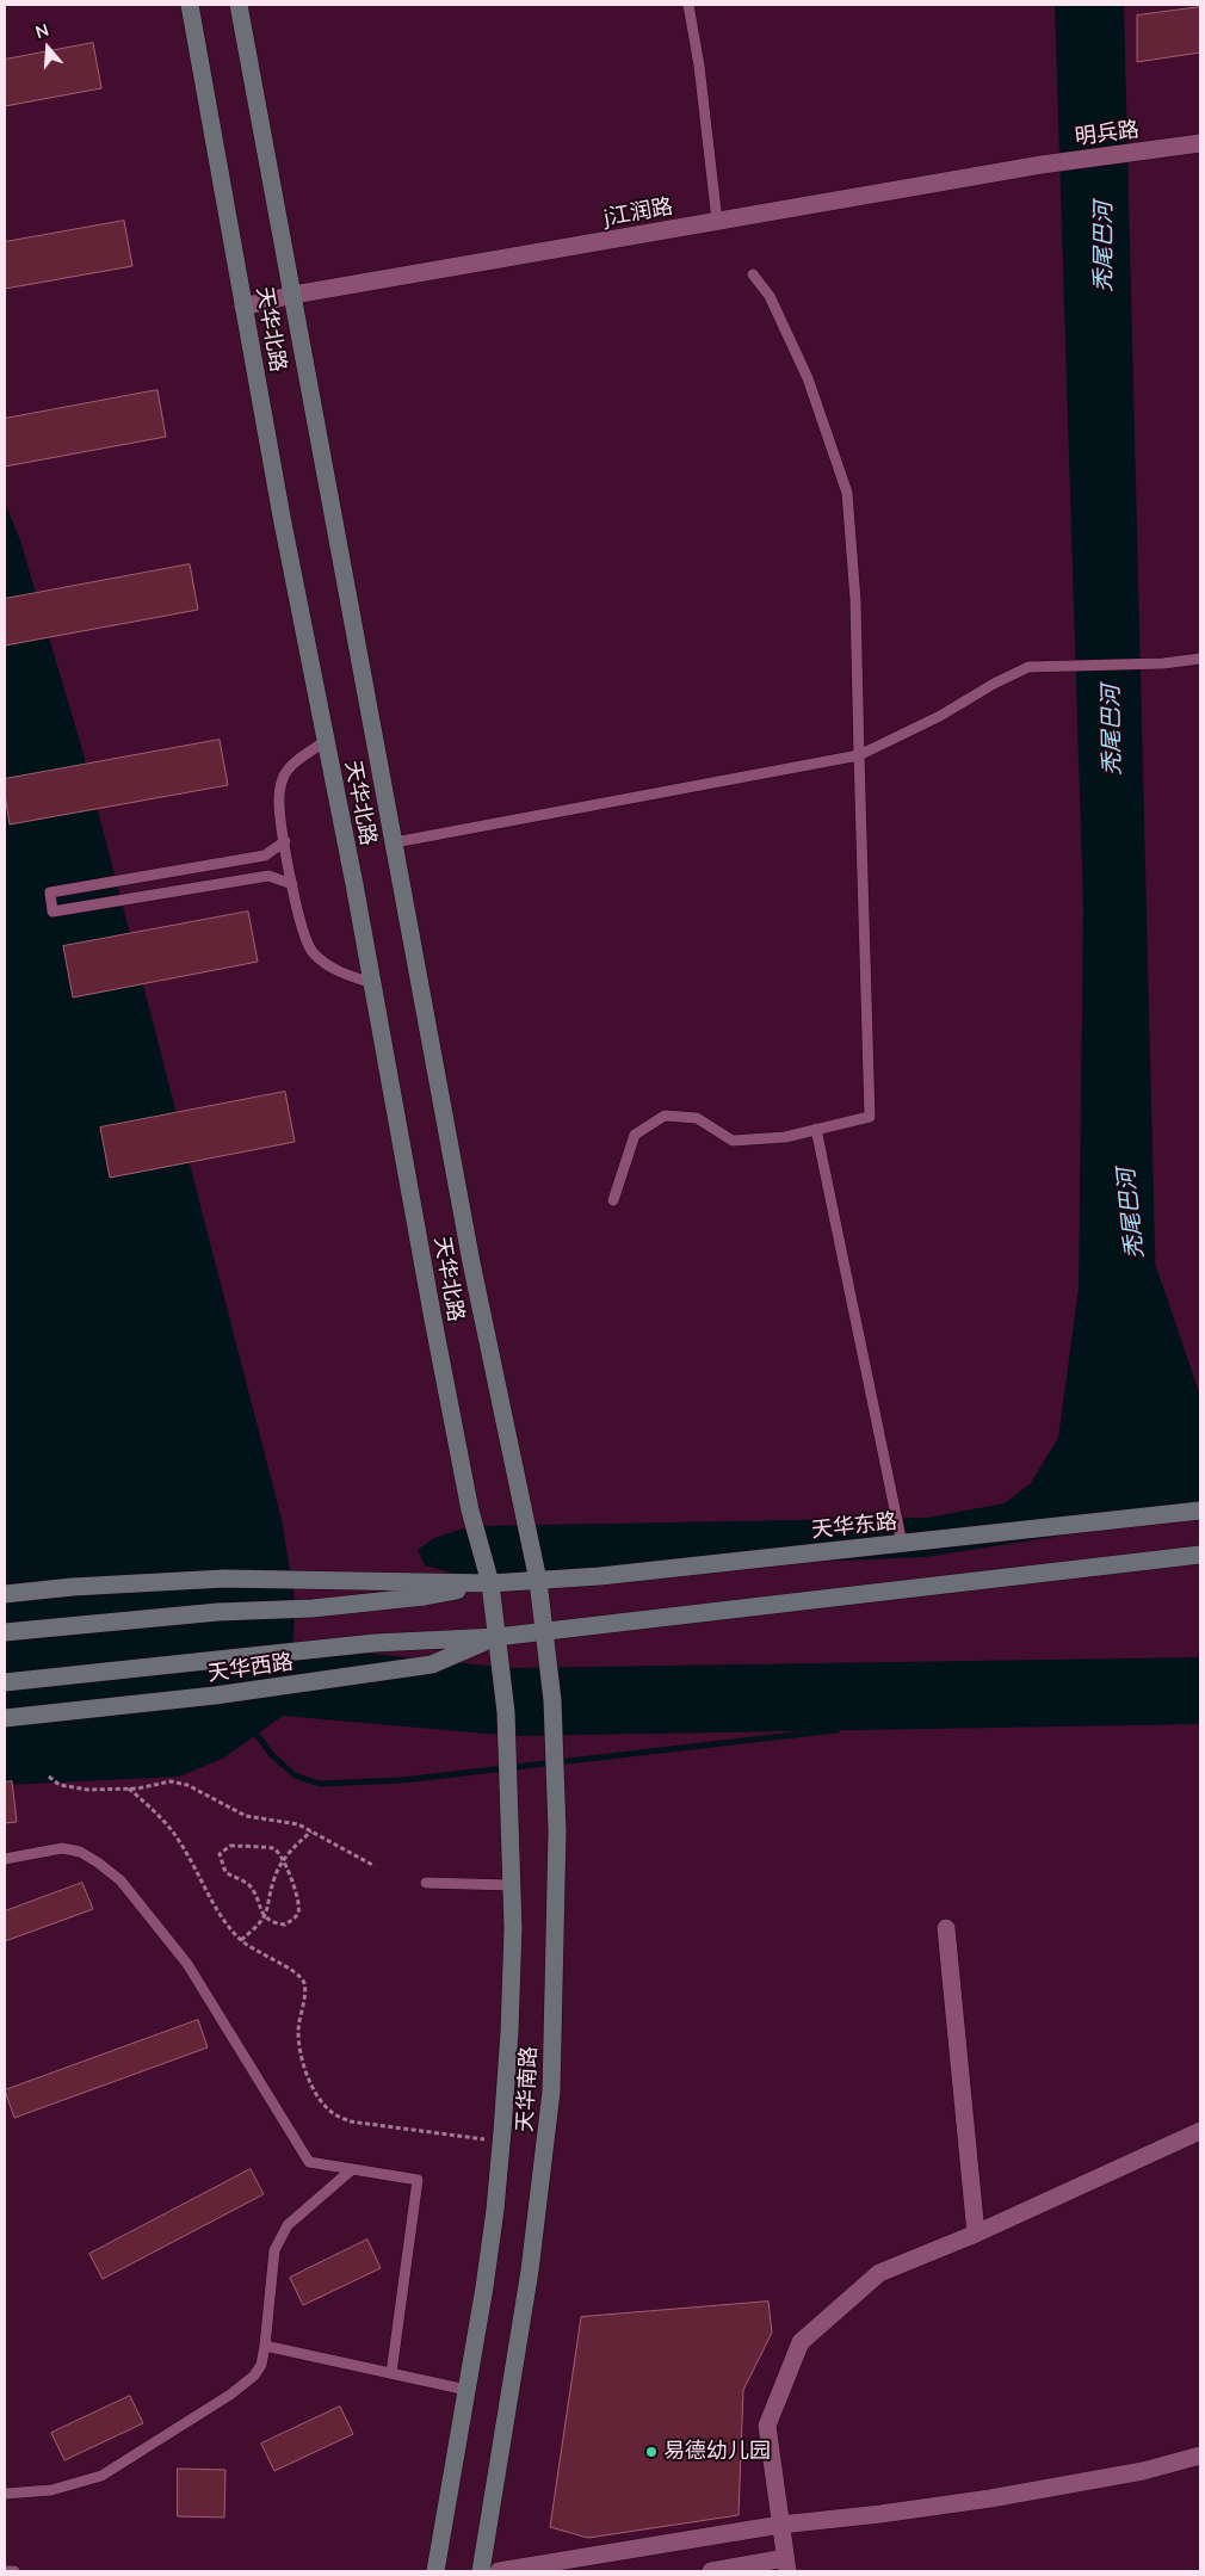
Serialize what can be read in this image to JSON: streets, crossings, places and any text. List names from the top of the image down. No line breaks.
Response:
{"streets":{"main road":["天华北路","天华东路","天华西路","天华南路"],"street":["明兵路","j江润路"]},"crossings":[["明兵路","j江润路"],["j江润路","天华北路"],["天华北路","天华东路"],["天华北路","天华南路"],["天华西路","天华南路"]],"water":["秃尾巴河"],"places":["易德幼儿园"],"north":"top"}
